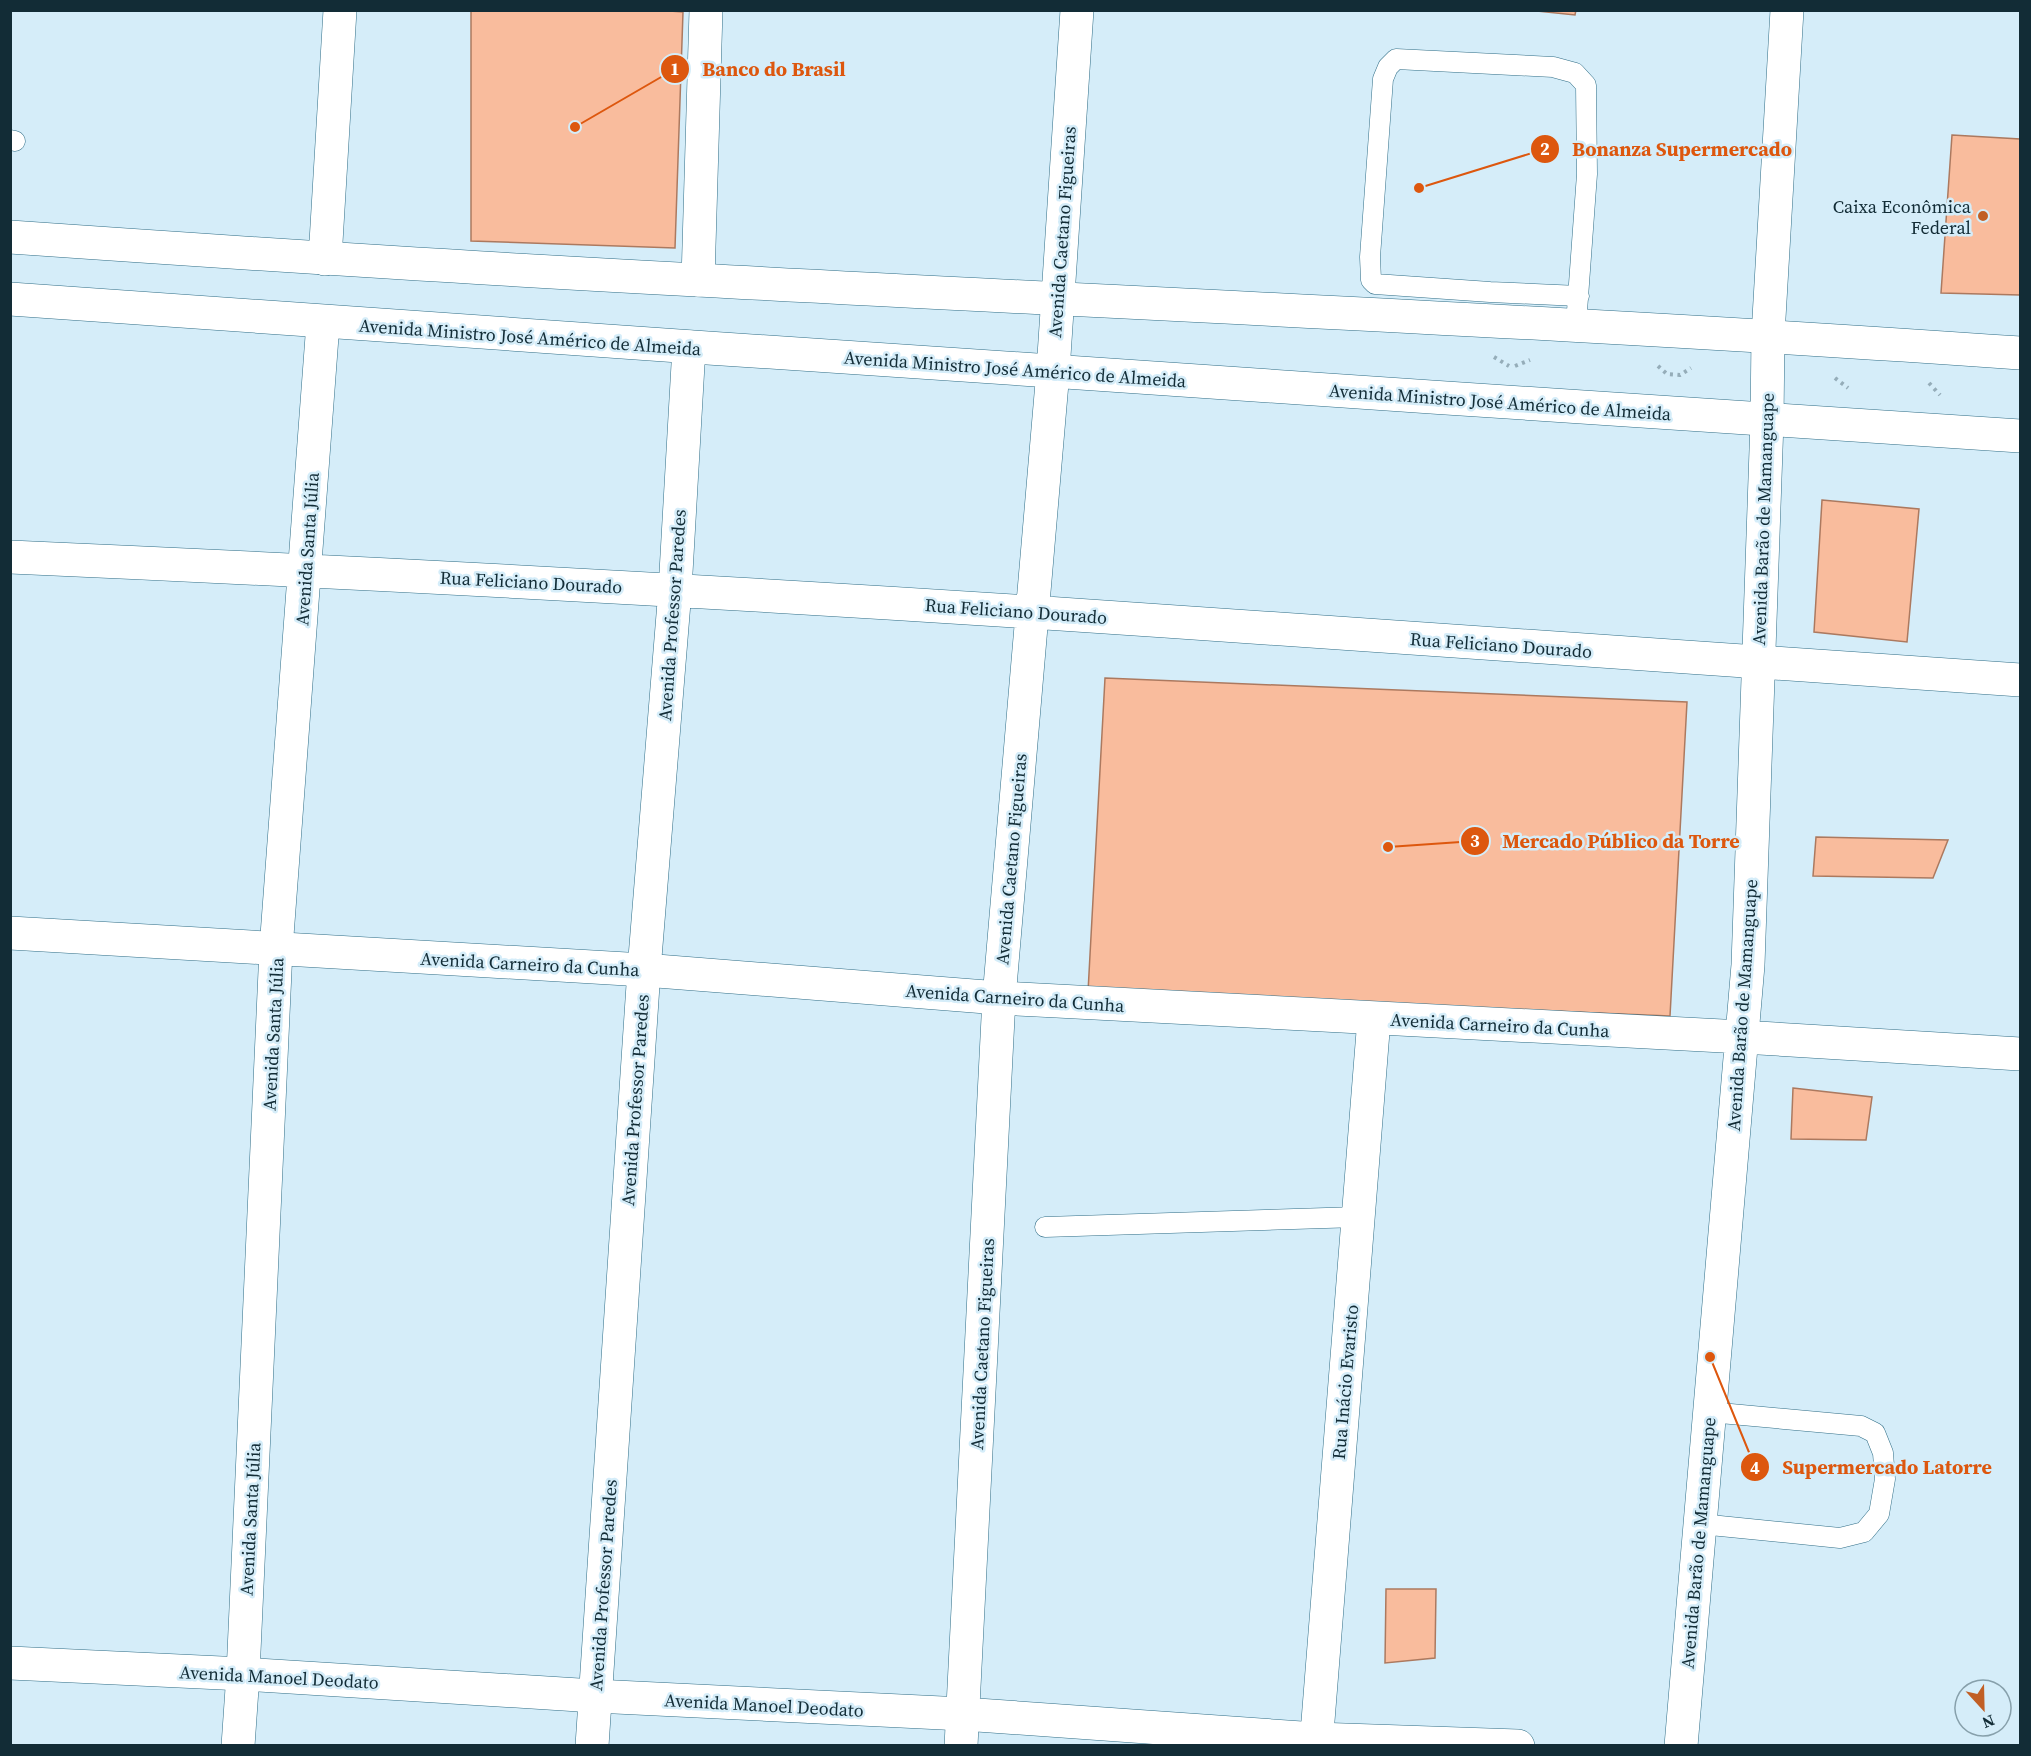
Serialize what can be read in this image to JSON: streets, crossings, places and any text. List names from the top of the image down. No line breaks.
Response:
{"streets":{"street":["Avenida Caetano Figueiras","Avenida Ministro José Américo de Almeida","Avenida Barão de Mamanguape","Avenida Santa Júlia","Rua Feliciano Dourado","Avenida Professor Paredes","Avenida Carneiro da Cunha","Rua Inácio Evaristo","Avenida Manoel Deodato"]},"crossings":[["Avenida Caetano Figueiras","Avenida Ministro José Américo de Almeida"],["Avenida Caetano Figueiras","Rua Feliciano Dourado"],["Avenida Caetano Figueiras","Avenida Carneiro da Cunha"],["Avenida Caetano Figueiras","Avenida Manoel Deodato"],["Avenida Ministro José Américo de Almeida","Avenida Barão de Mamanguape"],["Avenida Ministro José Américo de Almeida","Avenida Santa Júlia"],["Avenida Ministro José Américo de Almeida","Avenida Professor Paredes"],["Avenida Barão de Mamanguape","Rua Feliciano Dourado"],["Avenida Barão de Mamanguape","Avenida Carneiro da Cunha"],["Avenida Santa Júlia","Rua Feliciano Dourado"],["Avenida Santa Júlia","Avenida Carneiro da Cunha"],["Avenida Santa Júlia","Avenida Manoel Deodato"],["Rua Feliciano Dourado","Avenida Professor Paredes"],["Avenida Professor Paredes","Avenida Carneiro da Cunha"],["Avenida Professor Paredes","Avenida Manoel Deodato"],["Avenida Carneiro da Cunha","Rua Inácio Evaristo"],["Rua Inácio Evaristo","Avenida Manoel Deodato"]],"places":["Banco do Brasil","Bonanza Supermercado","Caixa Econômica Federal","Mercado Público da Torre","Supermercado Latorre"],"north":"bottom"}
